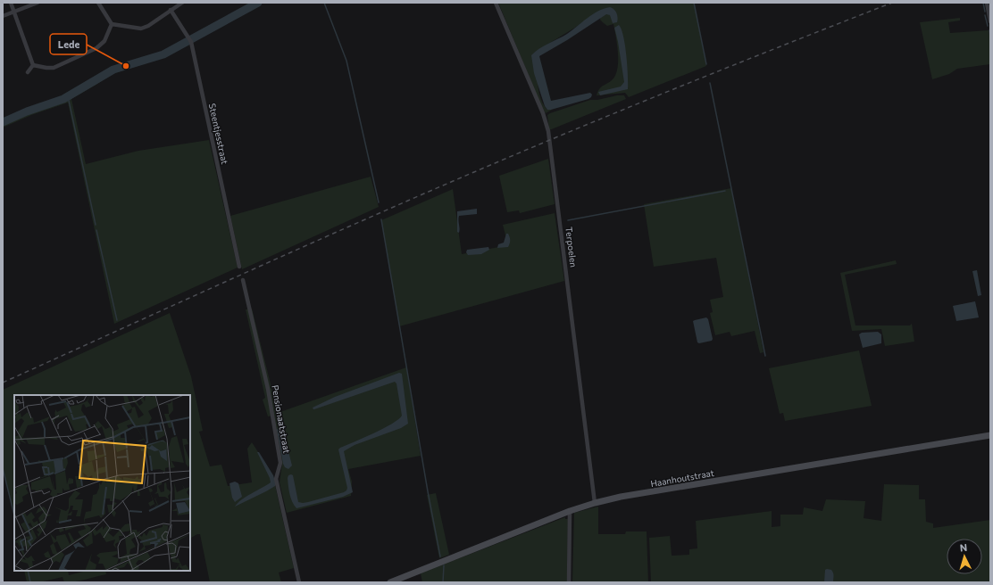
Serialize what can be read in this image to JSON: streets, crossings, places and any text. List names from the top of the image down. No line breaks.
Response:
{"streets":{"street":["Steentjesstraat","Terpoelen","Pensionaatstraat","Haanhoutstraat"]},"crossings":[["Terpoelen","Haanhoutstraat"]],"places":["Lede"],"north":"top"}
